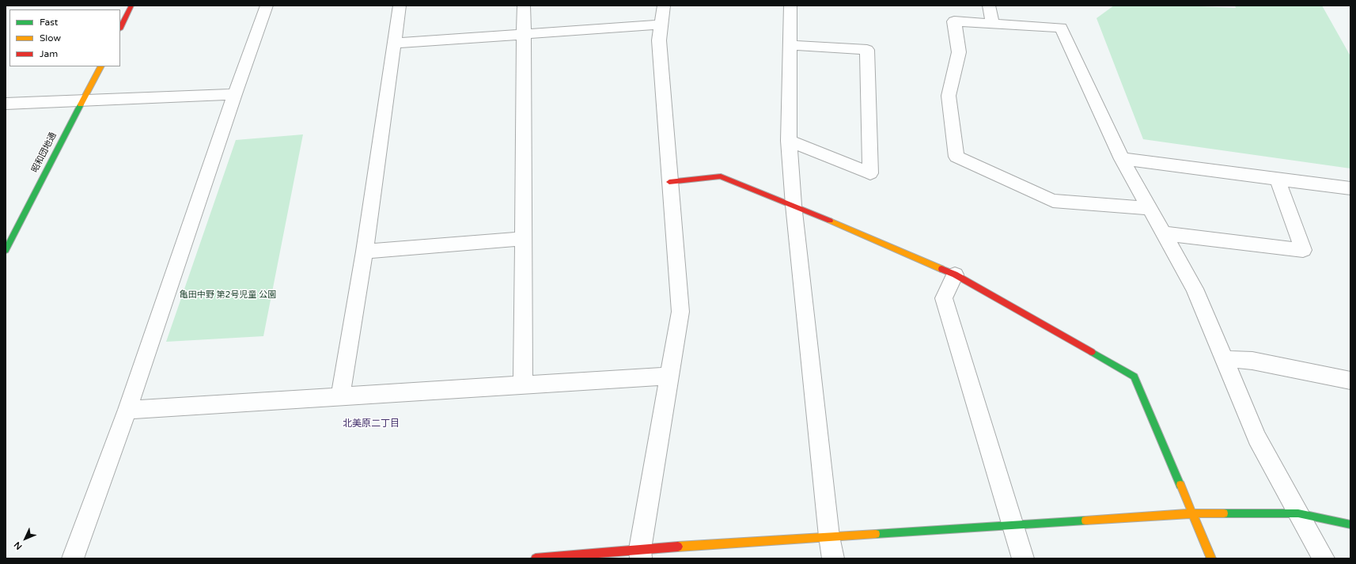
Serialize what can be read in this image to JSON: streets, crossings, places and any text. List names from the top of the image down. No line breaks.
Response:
{"streets":{"street":["昭和団地通"]},"districts":["北美原二丁目"],"parks":["亀田中野 第2号児童 公園"],"legend":["Fast","Slow","Jam"],"north":"bottom left"}
